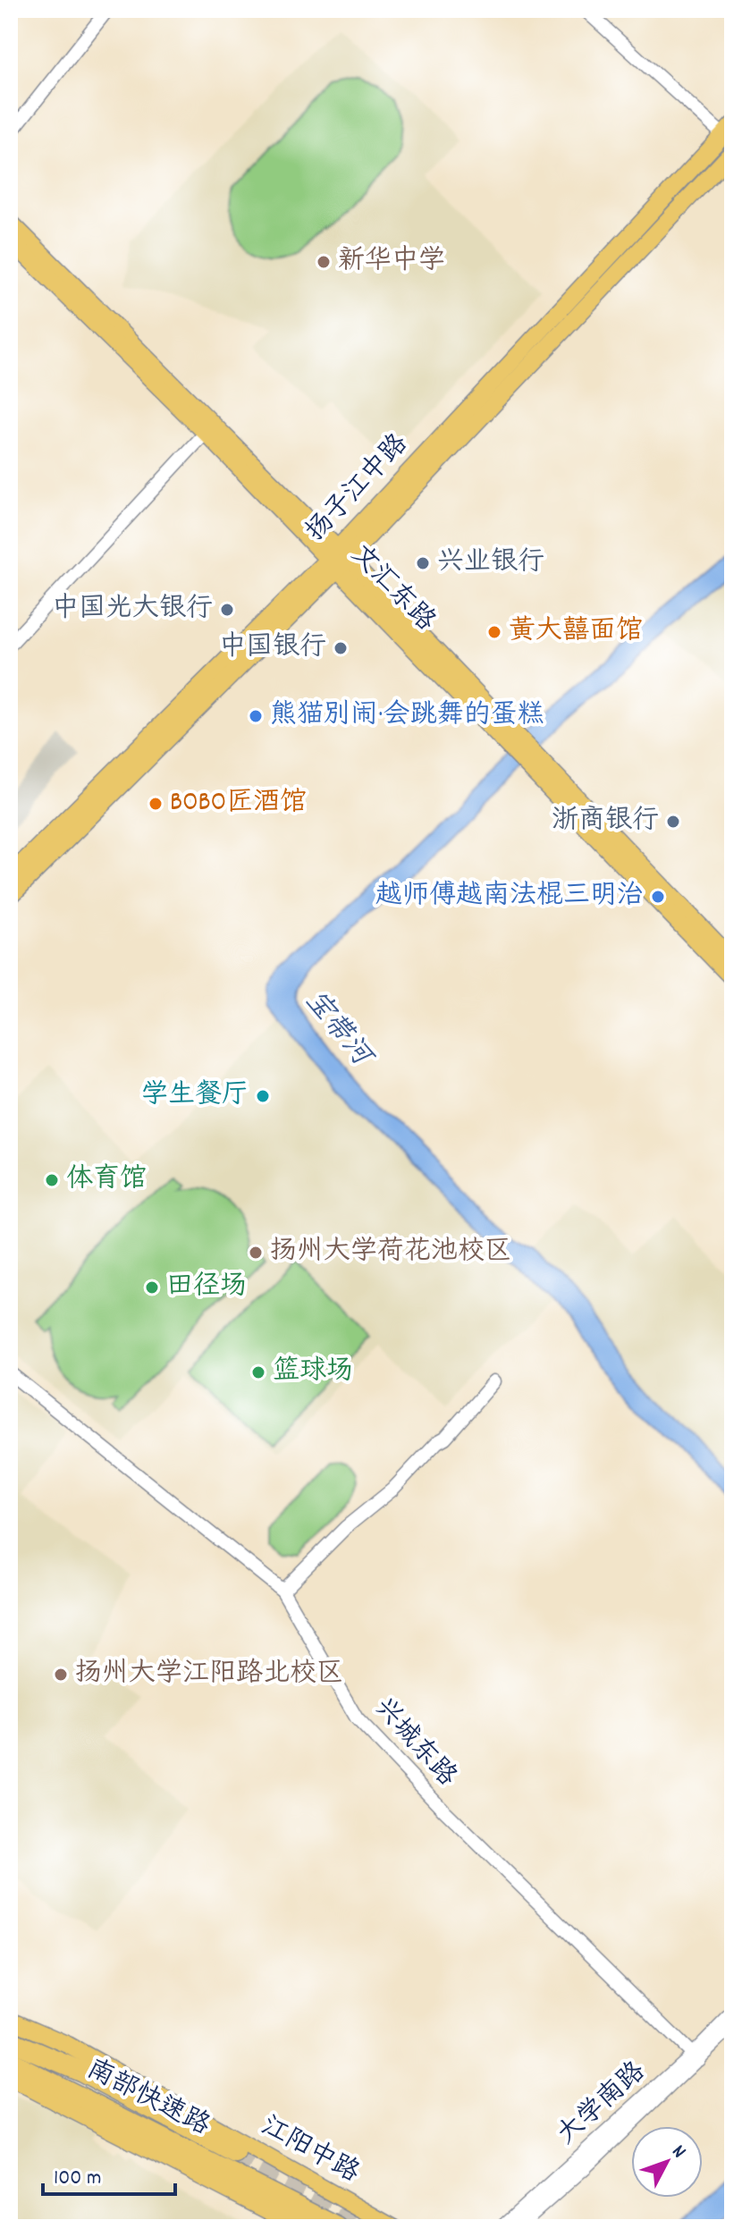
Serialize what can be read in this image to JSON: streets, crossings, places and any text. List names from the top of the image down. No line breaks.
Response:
{"streets":{"highway":["南部快速路"],"main road":["扬子江中路","文汇东路","江阳中路"],"street":["兴城东路","大学南路"]},"crossings":[["扬子江中路","文汇东路"],["兴城东路","大学南路"]],"water":["宝带河"],"places":["新华中学","兴业银行","中国光大银行","黄大囍面馆","中国银行","熊猫别闹·会跳舞的蛋糕","BOBO匠酒馆","浙商银行","越师傅越南法棍三明治","学生餐厅","体育馆","扬州大学荷花池校区","田径场","篮球场","扬州大学江阳路北校区"],"scale_bar":"100 m","north":"top right"}
